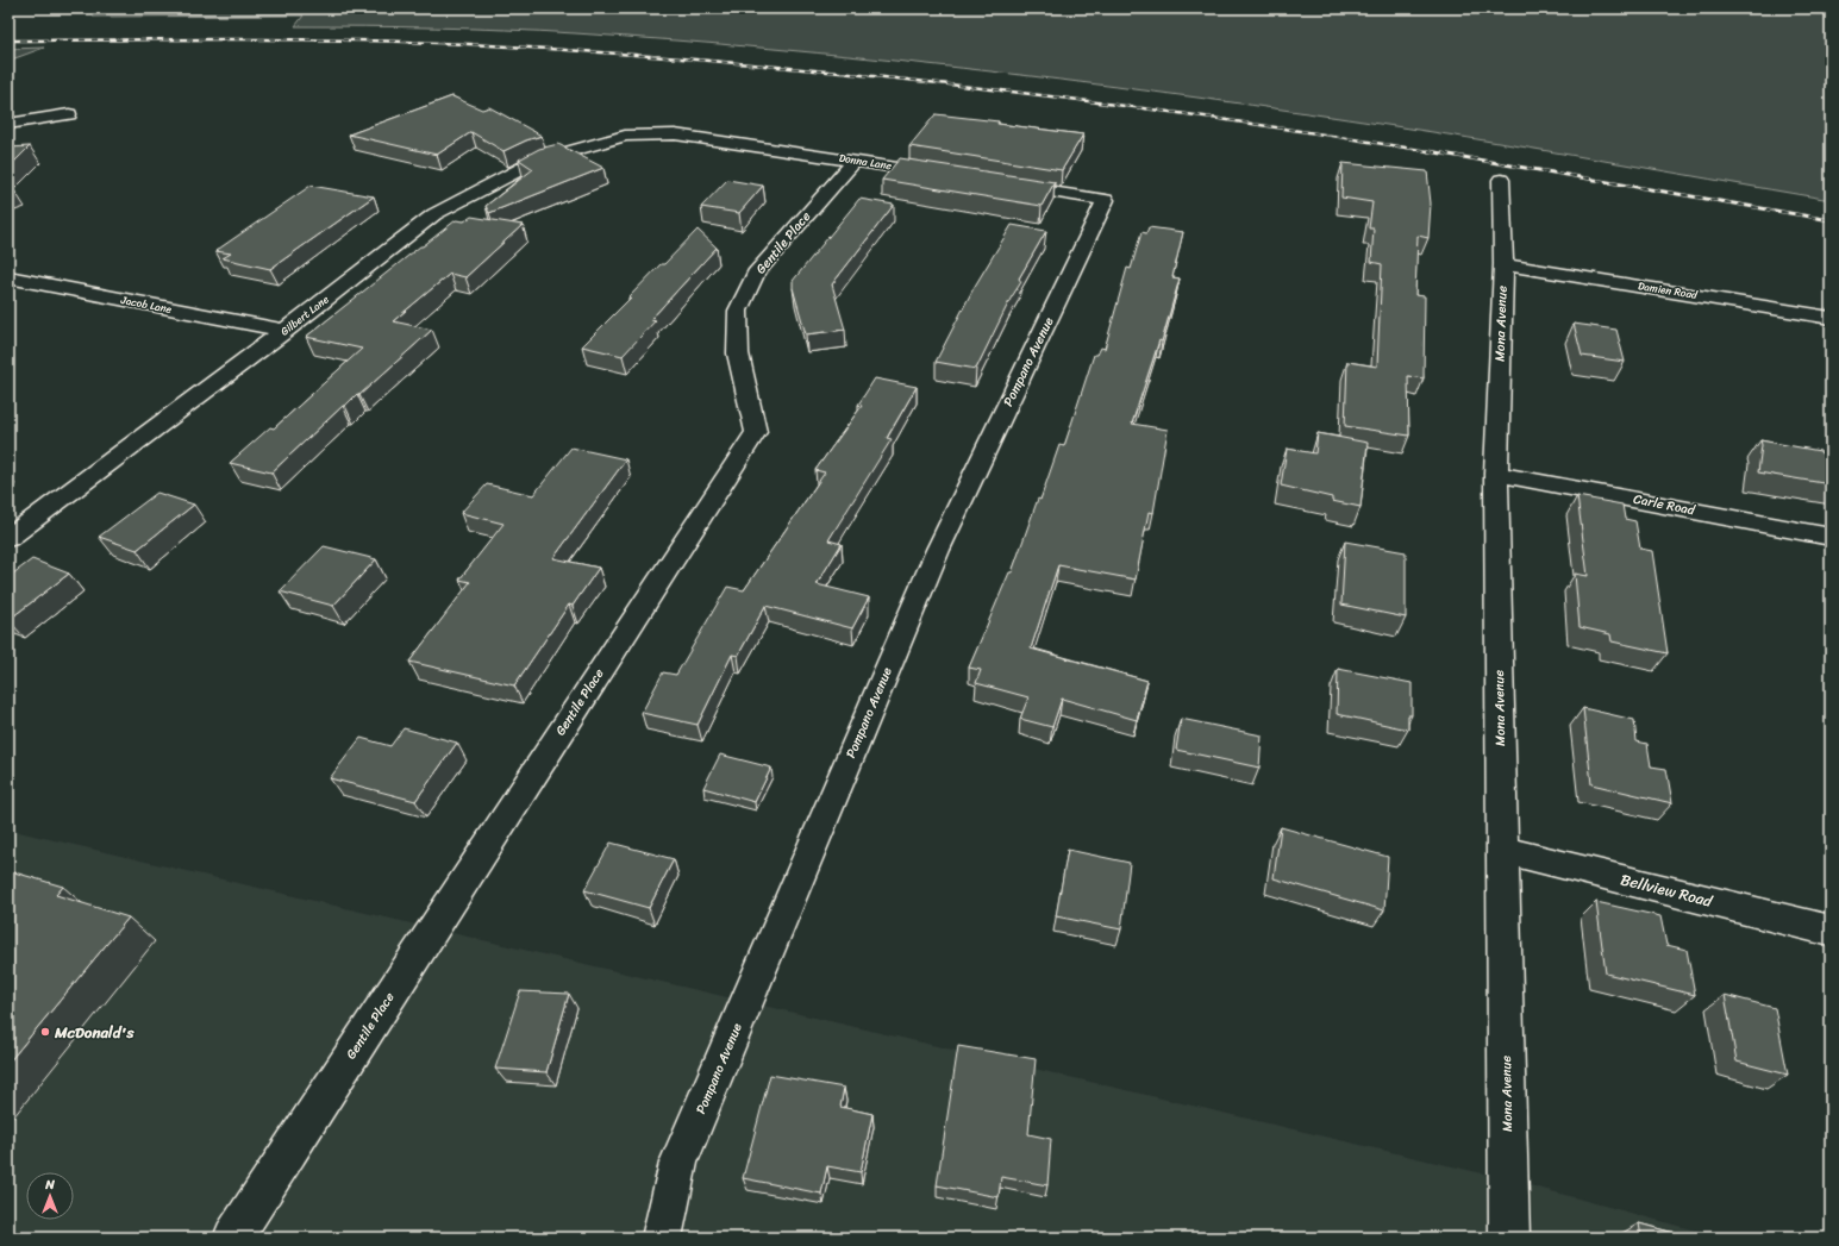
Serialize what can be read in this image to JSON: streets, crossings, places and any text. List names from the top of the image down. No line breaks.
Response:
{"streets":{"street":["Donna Lane","Gentile Place","Damien Road","Jacob Lane","Gilbert Lane","Mona Avenue","Pompano Avenue","Carle Road","Bellview Road"]},"crossings":[["Donna Lane","Gentile Place"],["Donna Lane","Gilbert Lane"],["Damien Road","Mona Avenue"],["Jacob Lane","Gilbert Lane"],["Mona Avenue","Carle Road"],["Mona Avenue","Bellview Road"]],"places":["McDonald's"],"north":"top"}
